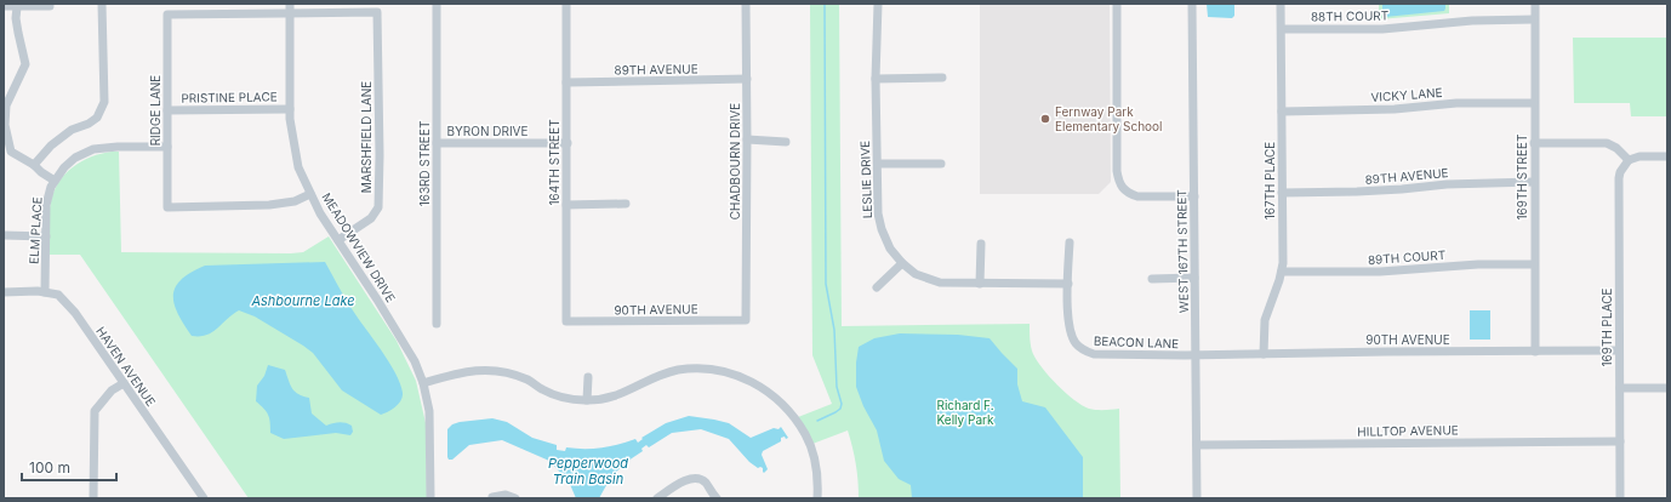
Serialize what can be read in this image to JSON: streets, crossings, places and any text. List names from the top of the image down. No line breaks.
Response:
{"streets":{"street":["88TH COURT","89TH AVENUE","VICKY LANE","PRISTINE PLACE","RIDGE LANE","BYRON DRIVE","MARSHFIELD LANE","CHADBOURN DRIVE","164TH STREET","163RD STREET","169TH STREET","LESLIE DRIVE","167TH PLACE","ELM PLACE","MEADOWVIEW DRIVE","WEST 167TH STREET","89TH COURT","90TH AVENUE","169TH PLACE","BEACON LANE","HAVEN AVENUE","HILLTOP AVENUE"]},"crossings":[["88TH COURT","169TH STREET"],["88TH COURT","167TH PLACE"],["89TH AVENUE","CHADBOURN DRIVE"],["89TH AVENUE","164TH STREET"],["89TH AVENUE","169TH STREET"],["89TH AVENUE","167TH PLACE"],["VICKY LANE","169TH STREET"],["VICKY LANE","167TH PLACE"],["PRISTINE PLACE","RIDGE LANE"],["PRISTINE PLACE","MEADOWVIEW DRIVE"],["RIDGE LANE","MARSHFIELD LANE"],["RIDGE LANE","ELM PLACE"],["RIDGE LANE","MEADOWVIEW DRIVE"],["BYRON DRIVE","164TH STREET"],["BYRON DRIVE","163RD STREET"],["MARSHFIELD LANE","MEADOWVIEW DRIVE"],["CHADBOURN DRIVE","90TH AVENUE"],["164TH STREET","90TH AVENUE"],["169TH STREET","89TH COURT"],["169TH STREET","90TH AVENUE"],["LESLIE DRIVE","BEACON LANE"],["167TH PLACE","89TH COURT"],["167TH PLACE","90TH AVENUE"],["ELM PLACE","HAVEN AVENUE"],["WEST 167TH STREET","90TH AVENUE"],["WEST 167TH STREET","BEACON LANE"],["WEST 167TH STREET","HILLTOP AVENUE"],["90TH AVENUE","169TH PLACE"],["90TH AVENUE","BEACON LANE"],["169TH PLACE","HILLTOP AVENUE"]],"water":["Ashbourne Lake","Pepperwood Train Basin"],"parks":["Richard F. Kelly Park"],"places":["Fernway Park Elementary School"],"scale_bar":"100 m"}
